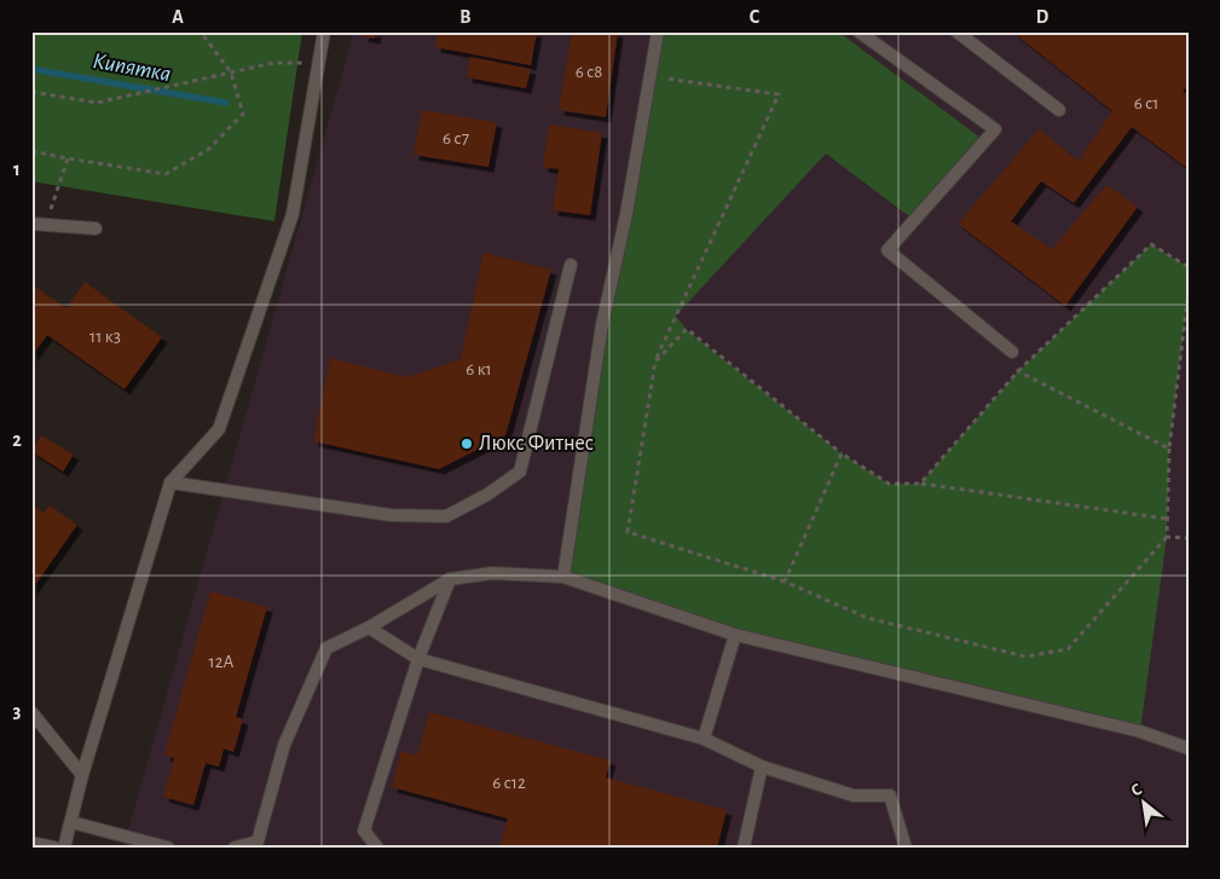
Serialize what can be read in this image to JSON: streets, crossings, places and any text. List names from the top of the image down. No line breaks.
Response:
{"water":["Кипятка"],"places":["Люкс Фитнес"],"house_numbers":["6 с8","6 с1","6 с7","11 к3","6 к1","12А","6 с12"],"north":"top left","grid":{"columns":["A","B","C","D"],"rows":["1","2","3"]}}
